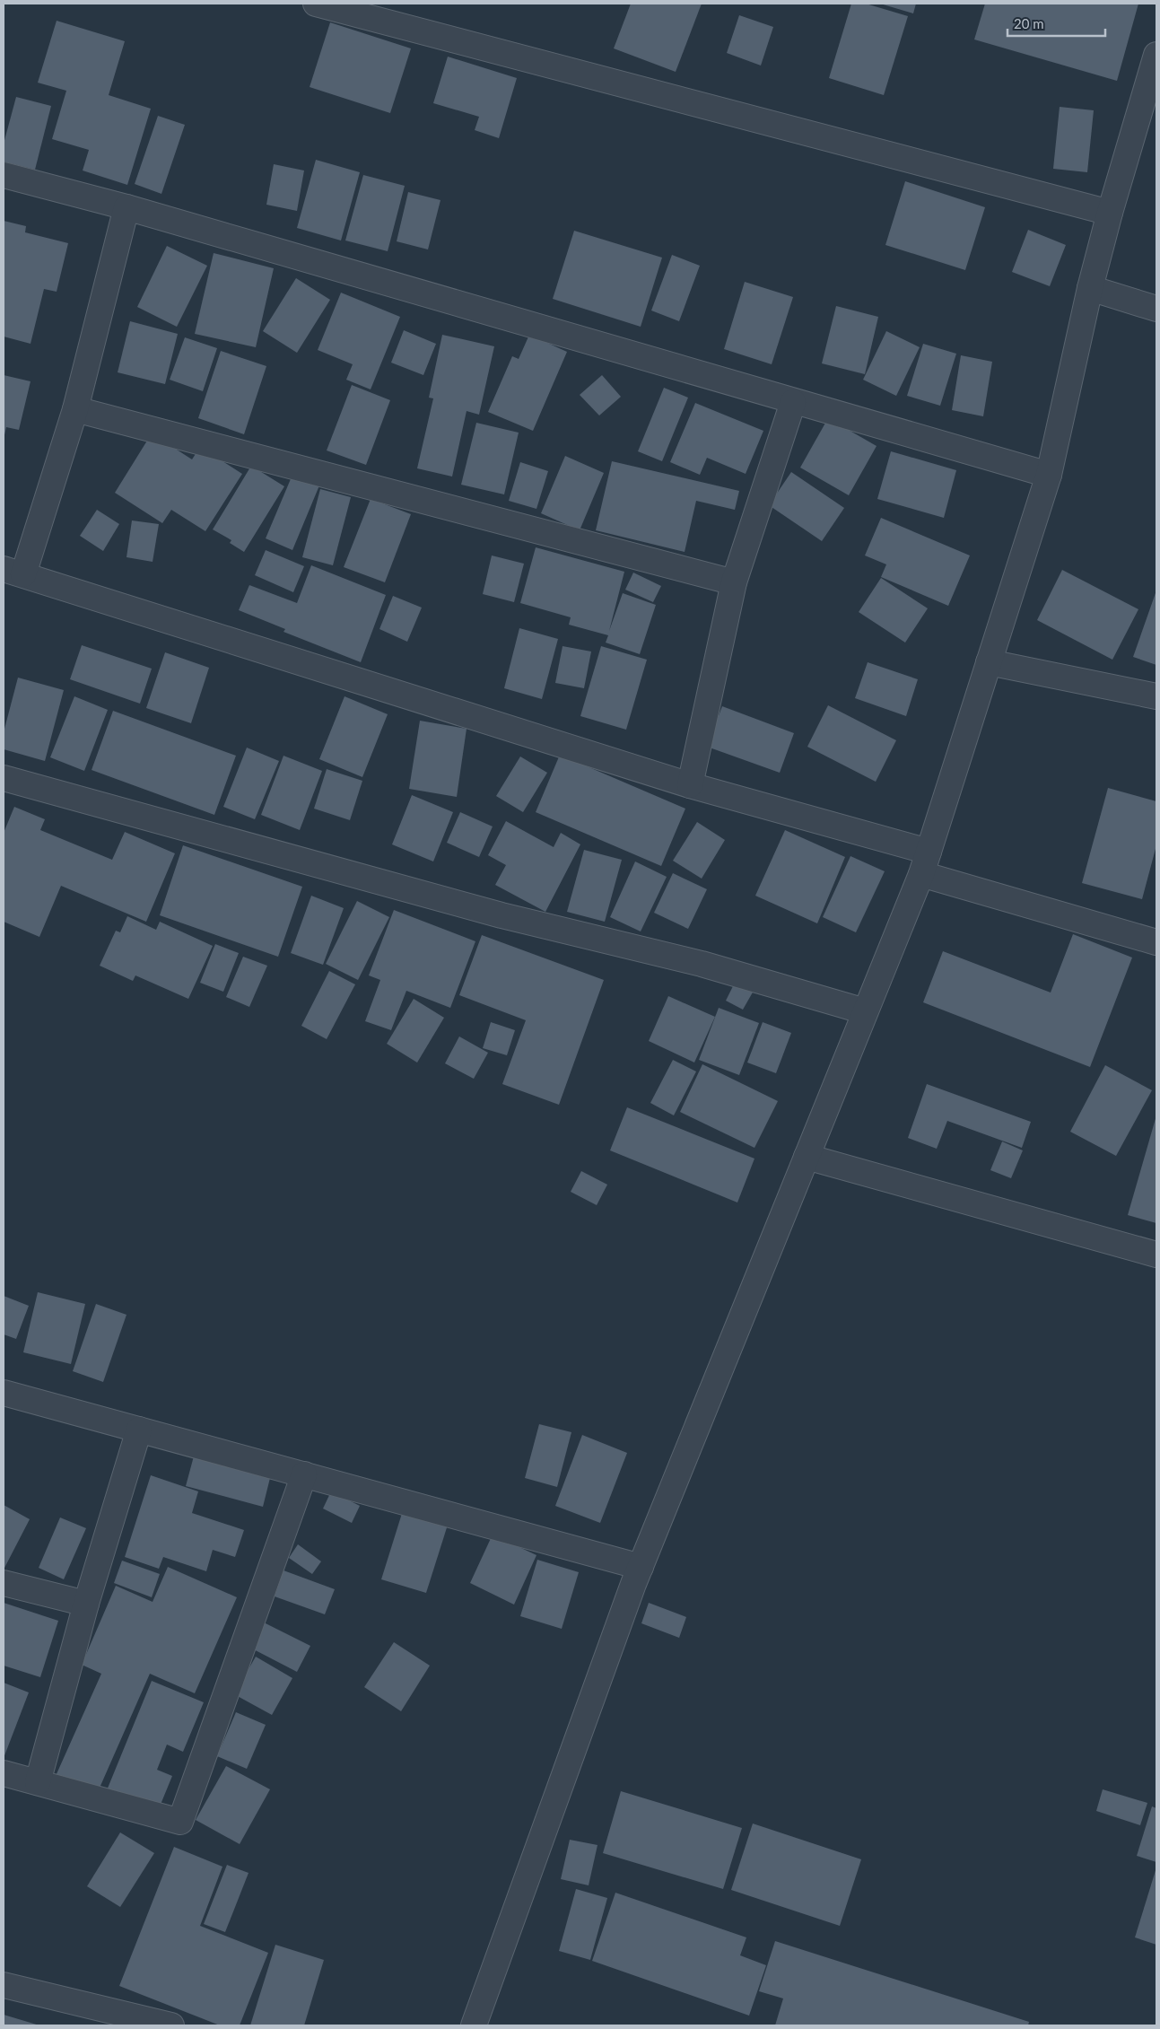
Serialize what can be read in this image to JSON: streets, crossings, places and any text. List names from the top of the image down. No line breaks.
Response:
{"scale_bar":"20 m"}
